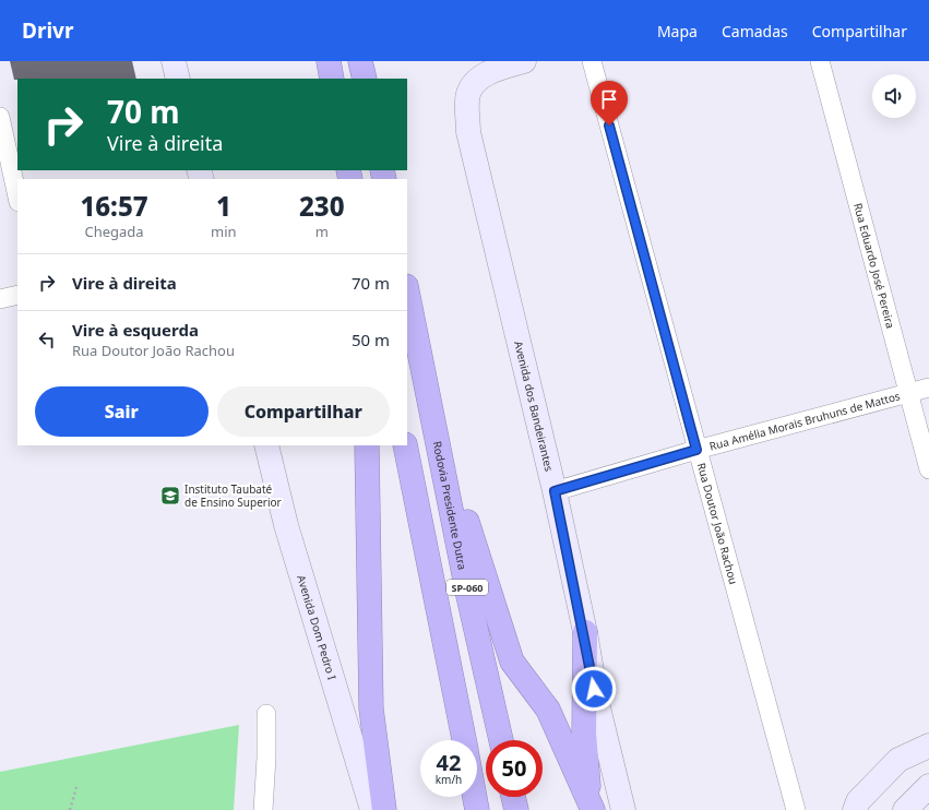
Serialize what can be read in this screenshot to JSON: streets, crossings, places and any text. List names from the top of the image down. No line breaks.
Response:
{"streets":{"highway":["Rodovia Presidente Dutra","SP-060"],"main road":["Avenida dos Bandeirantes","Avenida Dom Pedro I"],"street":["Rua Eduardo José Pereira","Rua Amélia Morais Bruhuns de Mattos","Rua Doutor João Rachou"]},"crossings":[["Rua Eduardo José Pereira","Rua Amélia Morais Bruhuns de Mattos"],["Avenida dos Bandeirantes","Rua Amélia Morais Bruhuns de Mattos"],["Rua Amélia Morais Bruhuns de Mattos","Rua Doutor João Rachou"]],"places":{"school or university":["Instituto Taubaté de Ensino Superior"]},"page":{"header":"Drivr","nav":["Mapa","Camadas","Compartilhar"],"turn":["70 m","Vire à direita"],"eta":["16:57","Chegada","1","min","230","m"],"list":[{"name":"Vire à direita","value":"70 m"},{"name":"Vire à esquerda","note":"Rua Doutor João Rachou","value":"50 m"}],"buttons":["Sair","Compartilhar"],"speed":"42 km/h","limit":"50"}}
